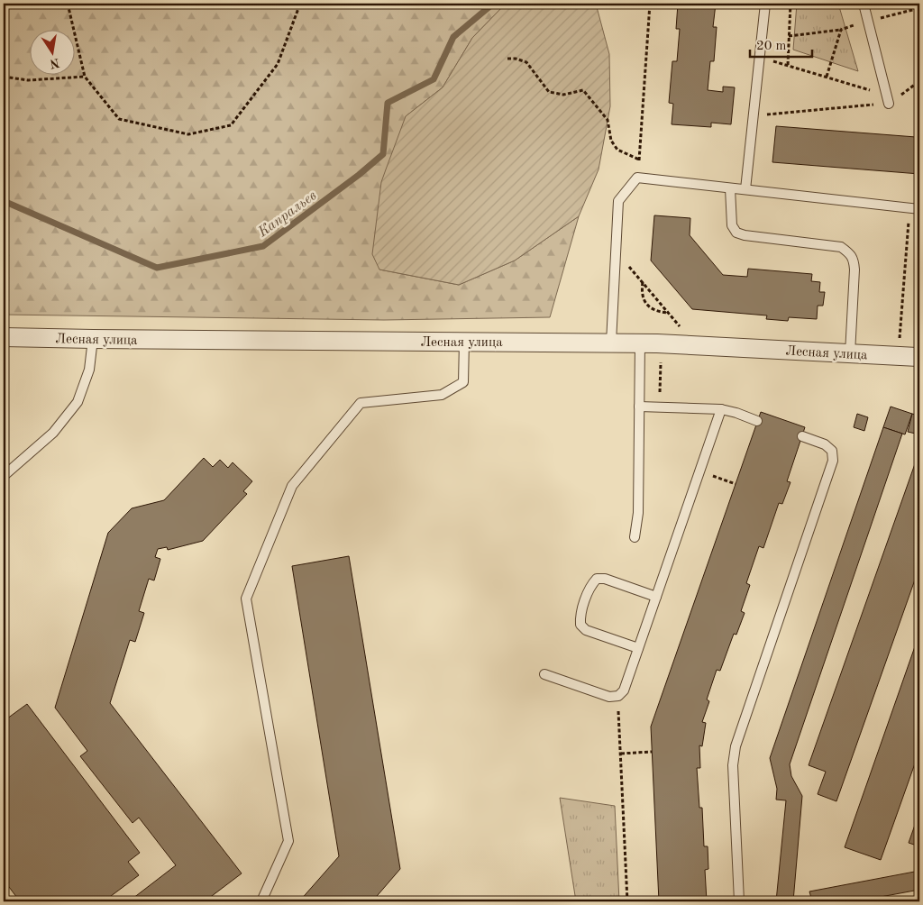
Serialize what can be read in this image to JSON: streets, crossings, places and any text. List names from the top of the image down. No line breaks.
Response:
{"streets":{"street":["Лесная улица"]},"water":["Капральев"],"scale_bar":"20 m","north":"bottom"}
